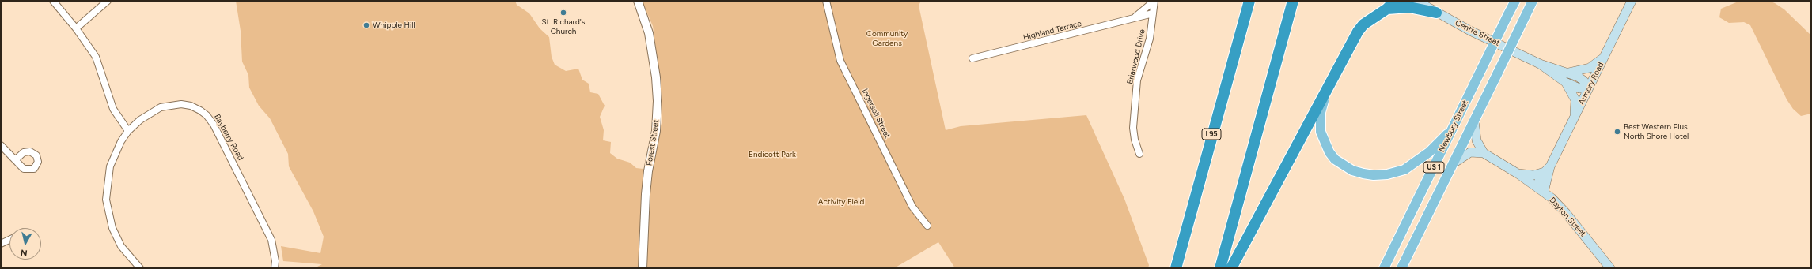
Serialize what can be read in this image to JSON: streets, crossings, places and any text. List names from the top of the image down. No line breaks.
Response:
{"streets":{"highway":["I 95"],"main road":["Centre Street","Armory Road","Newbury Street","US 1","Dayton Street"],"street":["Highland Terrace","Briarwood Drive","Ingersoll Street","Bayberry Road","Forest Street"]},"crossings":[["Highland Terrace","Briarwood Drive"],["Centre Street","Armory Road"],["Armory Road","Dayton Street"]],"parks":["Community Gardens","Endicott Park","Activity Field"],"places":["St. Richard's Church","Whipple Hill","Best Western Plus North Shore Hotel"],"north":"bottom"}
